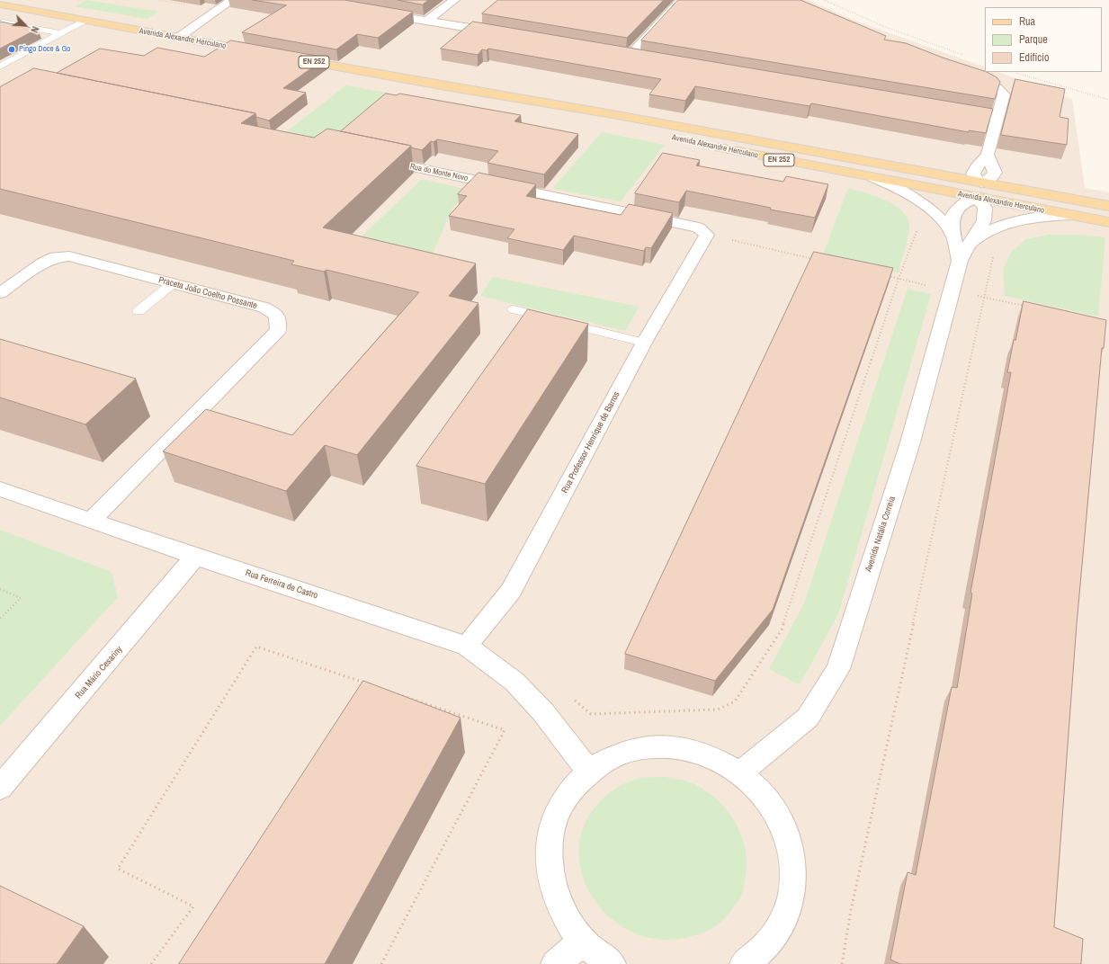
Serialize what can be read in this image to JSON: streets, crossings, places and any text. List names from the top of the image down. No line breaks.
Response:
{"streets":{"main road":["Avenida Alexandre Herculano","EN 252"],"street":["Rua do Monte Novo","Praceta João Coelho Possante","Rua Professor Henrique de Barros","Avenida Natália Correia","Rua Ferreira de Castro","Rua Mário Cesariny"]},"crossings":[["Avenida Alexandre Herculano","Avenida Natália Correia"],["Rua do Monte Novo","Rua Professor Henrique de Barros"],["Praceta João Coelho Possante","Rua Ferreira de Castro"],["Rua Professor Henrique de Barros","Rua Ferreira de Castro"],["Rua Ferreira de Castro","Rua Mário Cesariny"]],"places":["Pingo Doce & Go"],"legend":["Rua","Parque","Edifício"],"north":"bottom right"}
